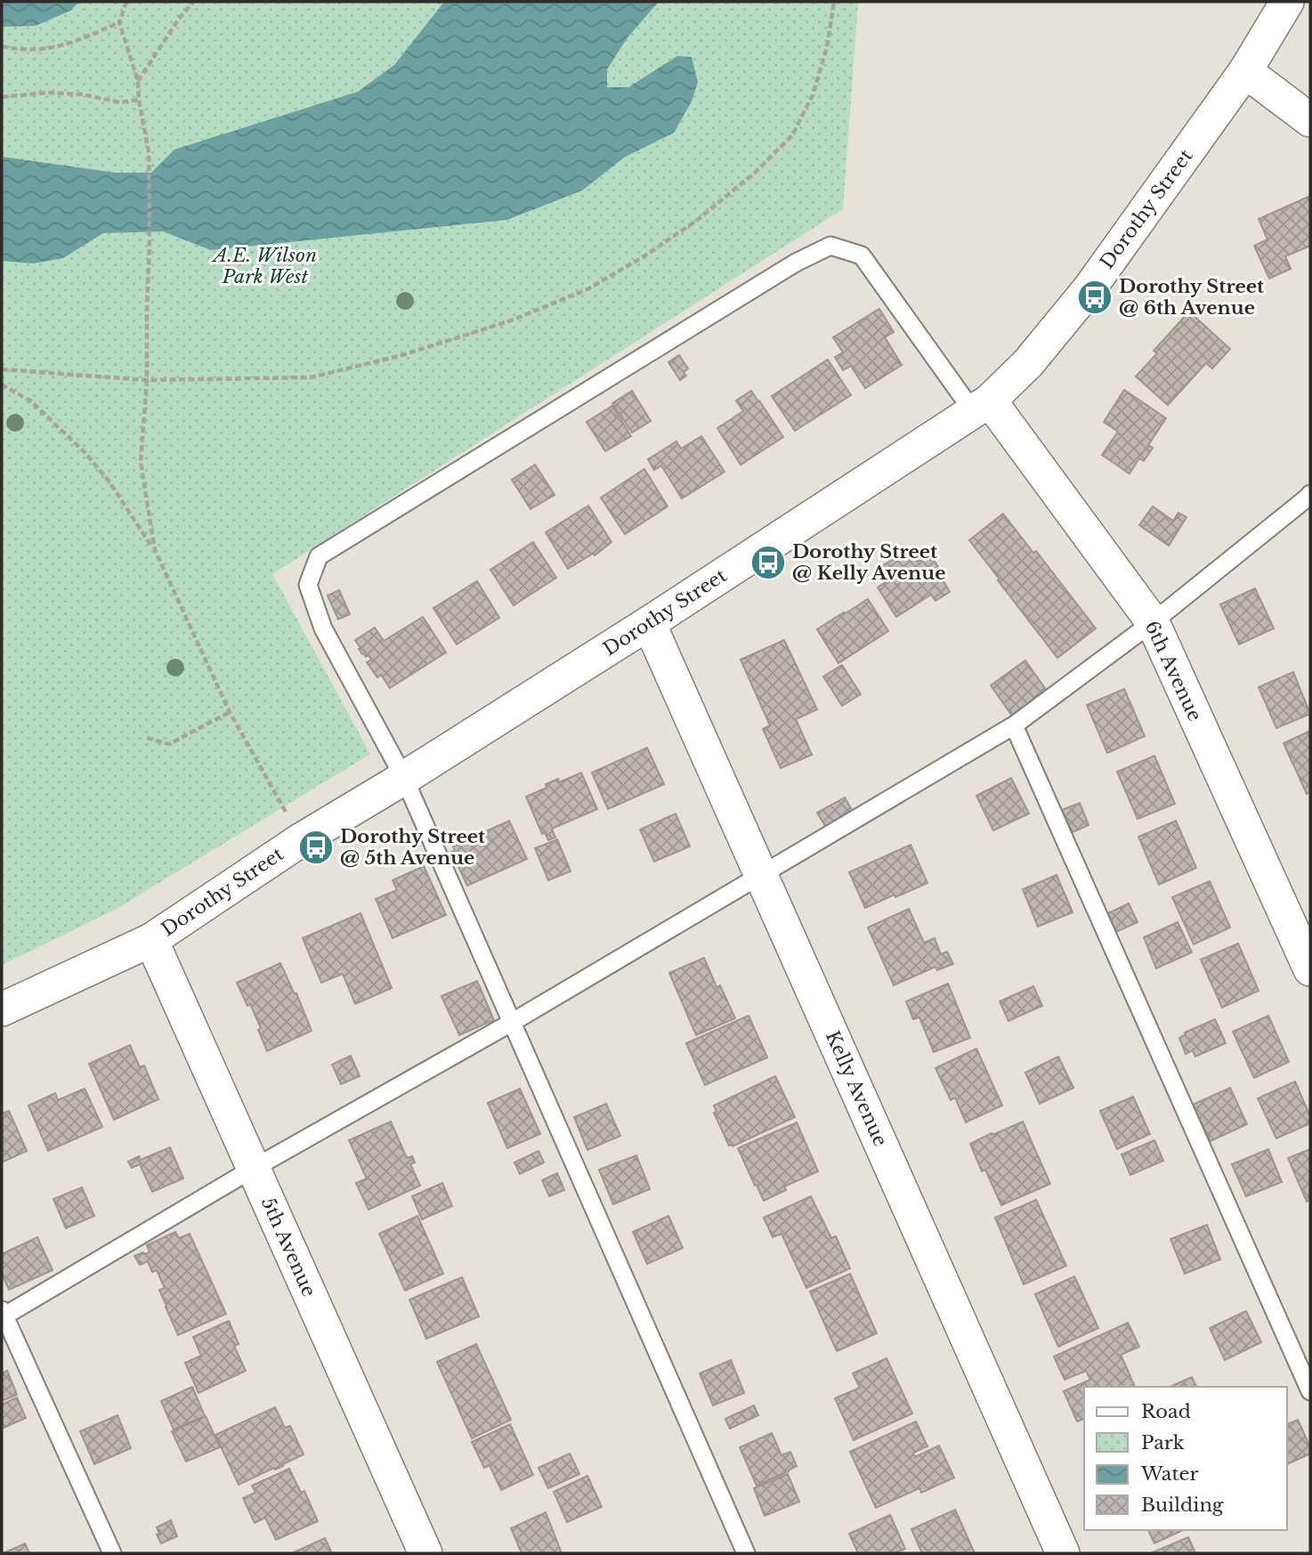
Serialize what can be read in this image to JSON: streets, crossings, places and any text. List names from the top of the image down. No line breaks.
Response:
{"streets":{"street":["Dorothy Street","6th Avenue","Kelly Avenue","5th Avenue"]},"crossings":[["Dorothy Street","6th Avenue"],["Dorothy Street","Kelly Avenue"],["Dorothy Street","5th Avenue"]],"parks":["A.E. Wilson Park West"],"places":{"bus stop":["Dorothy Street @ 6th Avenue","Dorothy Street @ Kelly Avenue","Dorothy Street @ 5th Avenue"]},"legend":["Road","Park","Water","Building"]}
